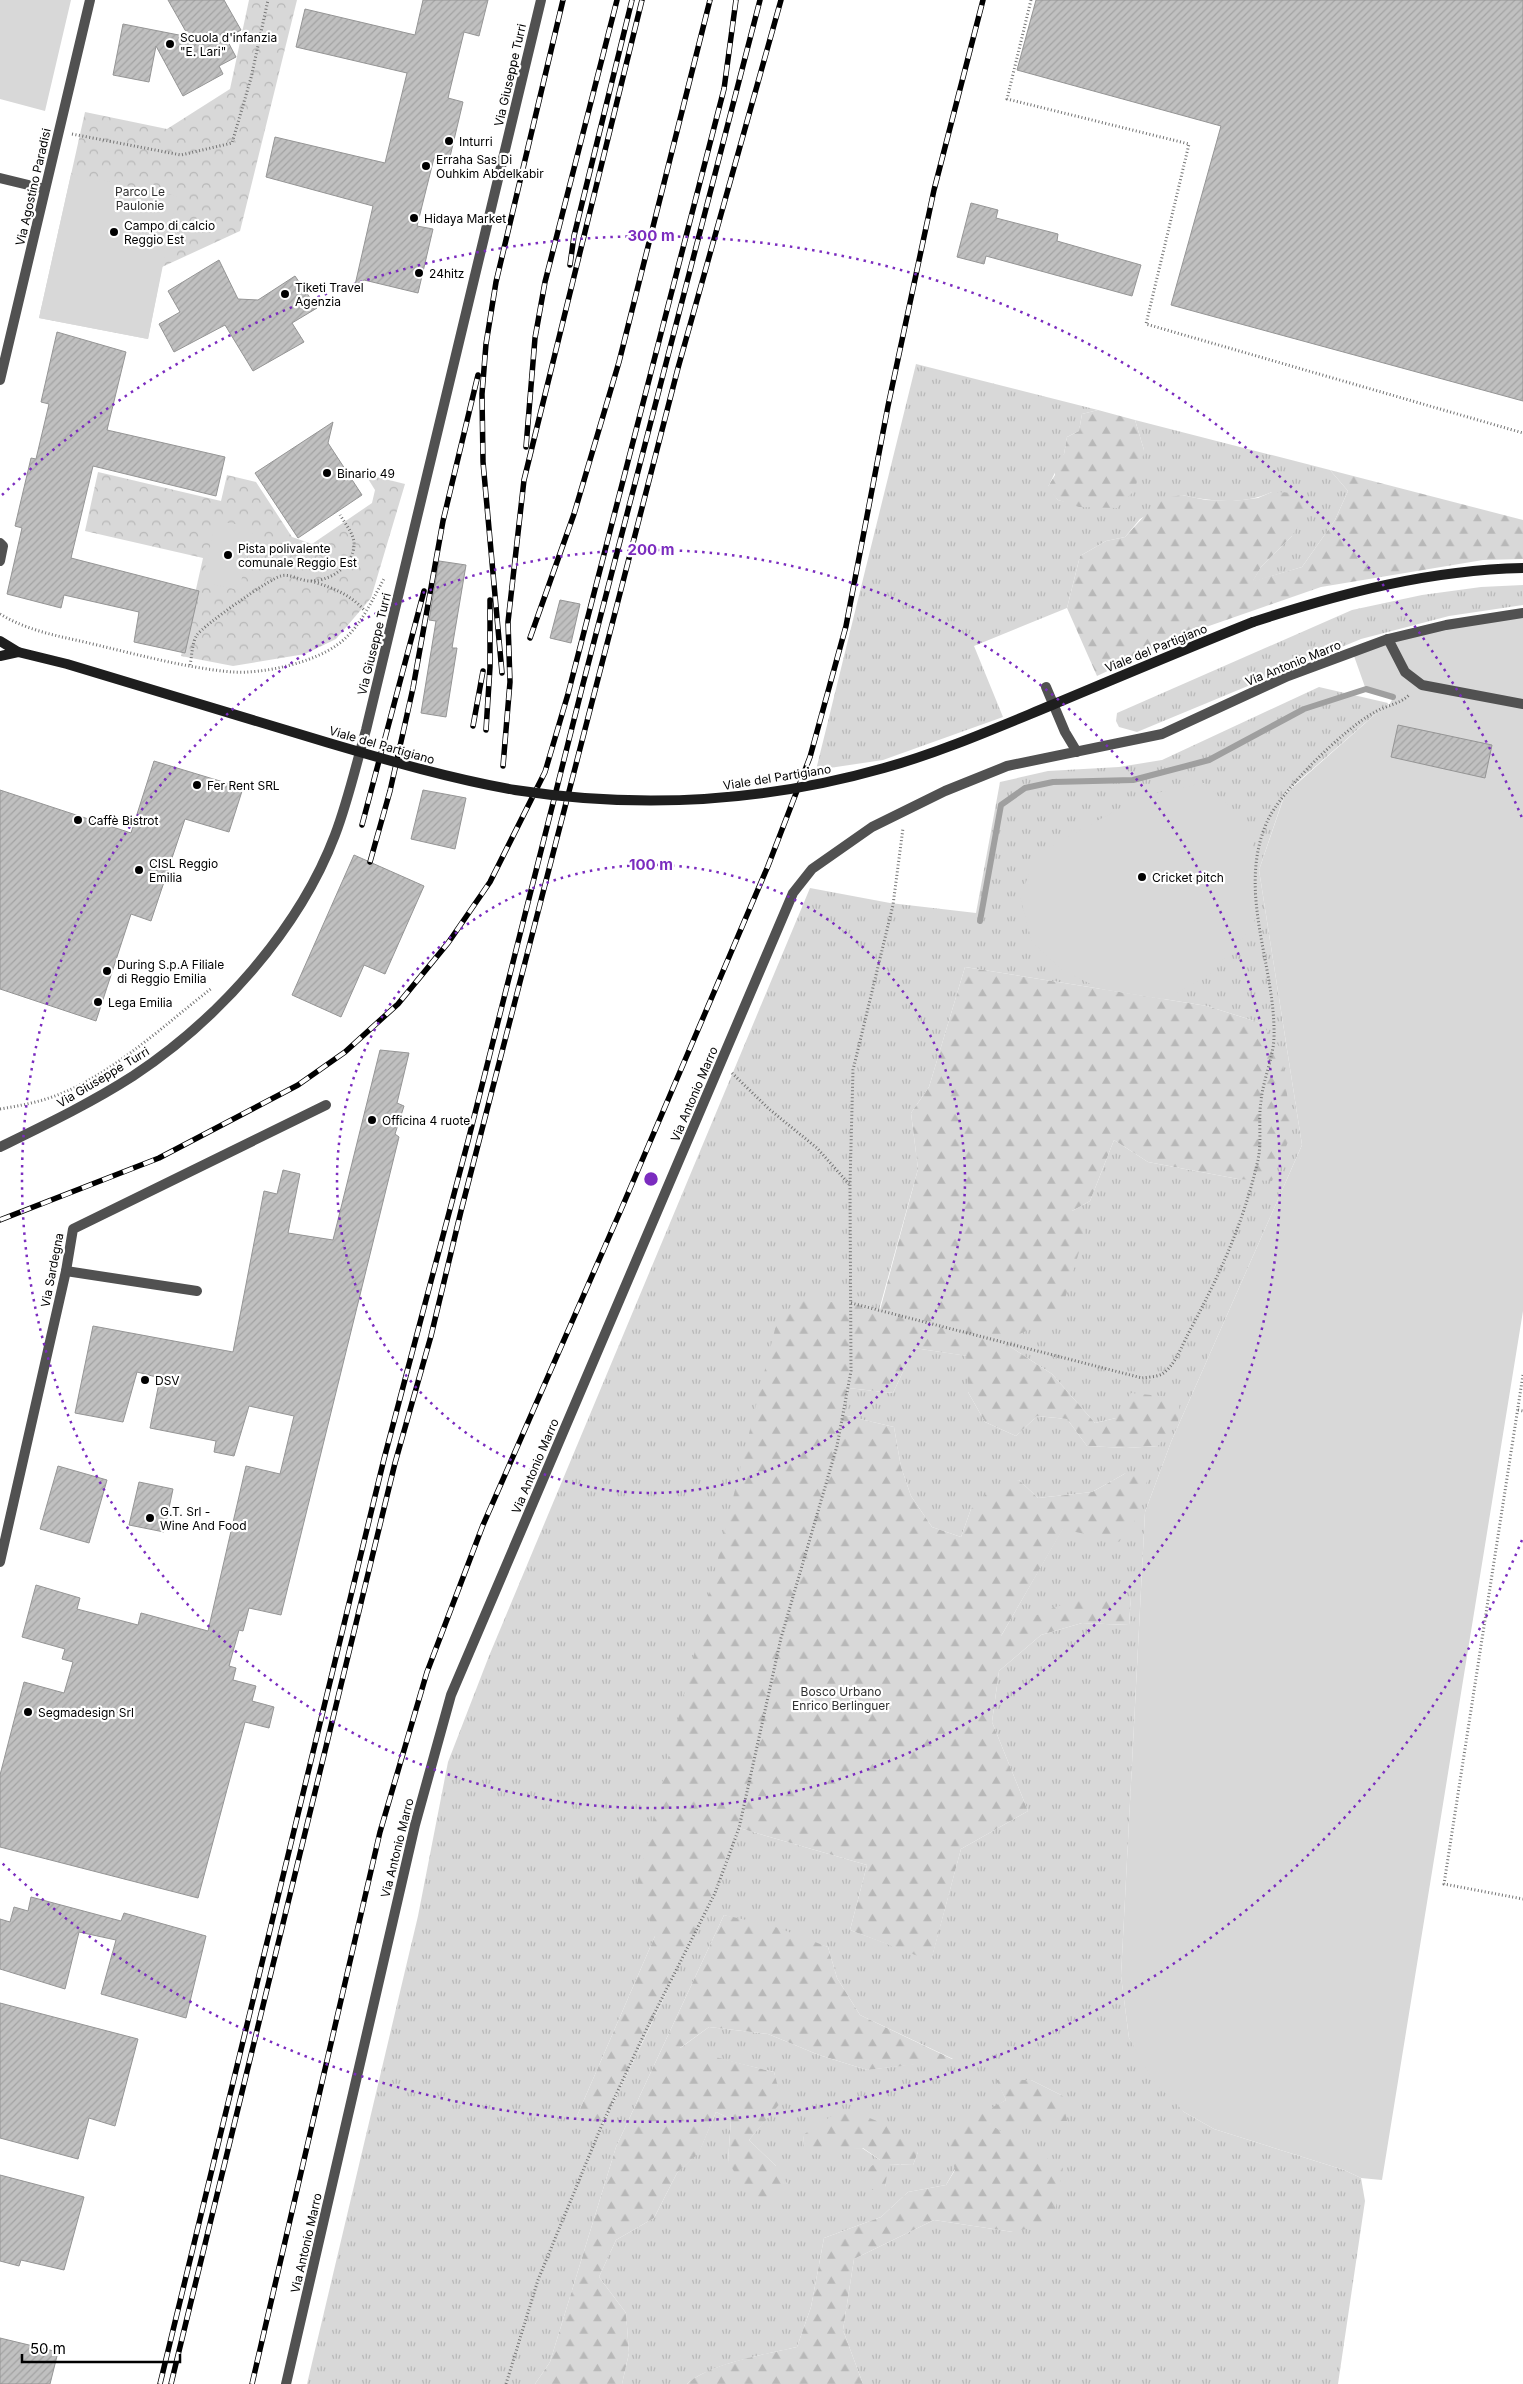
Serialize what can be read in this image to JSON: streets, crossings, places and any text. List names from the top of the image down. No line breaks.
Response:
{"streets":{"main road":["Viale del Partigiano"],"street":["Via Giuseppe Turri","Via Agostino Paradisi","Via Antonio Marro","Via Sardegna"]},"parks":["Parco Le Paulonie","Bosco Urbano Enrico Berlinguer"],"places":["Scuola d'infanzia \"E. Lari\"","Inturri","Erraha Sas Di Ouhkim Abdelkabir","Hidaya Market","Campo di calcio Reggio Est","24hitz","Tiketi Travel Agenzia","Binario 49","Pista polivalente comunale Reggio Est","Fer Rent SRL","Caffè Bistrot","CISL Reggio Emilia","Cricket pitch","During S.p.A Filiale di Reggio Emilia","Lega Emilia","Officina 4 ruote","DSV","G.T. Srl - Wine And Food","Segmadesign Srl"],"scale_bar":"50 m","rings":["300 m","200 m","100 m"]}
